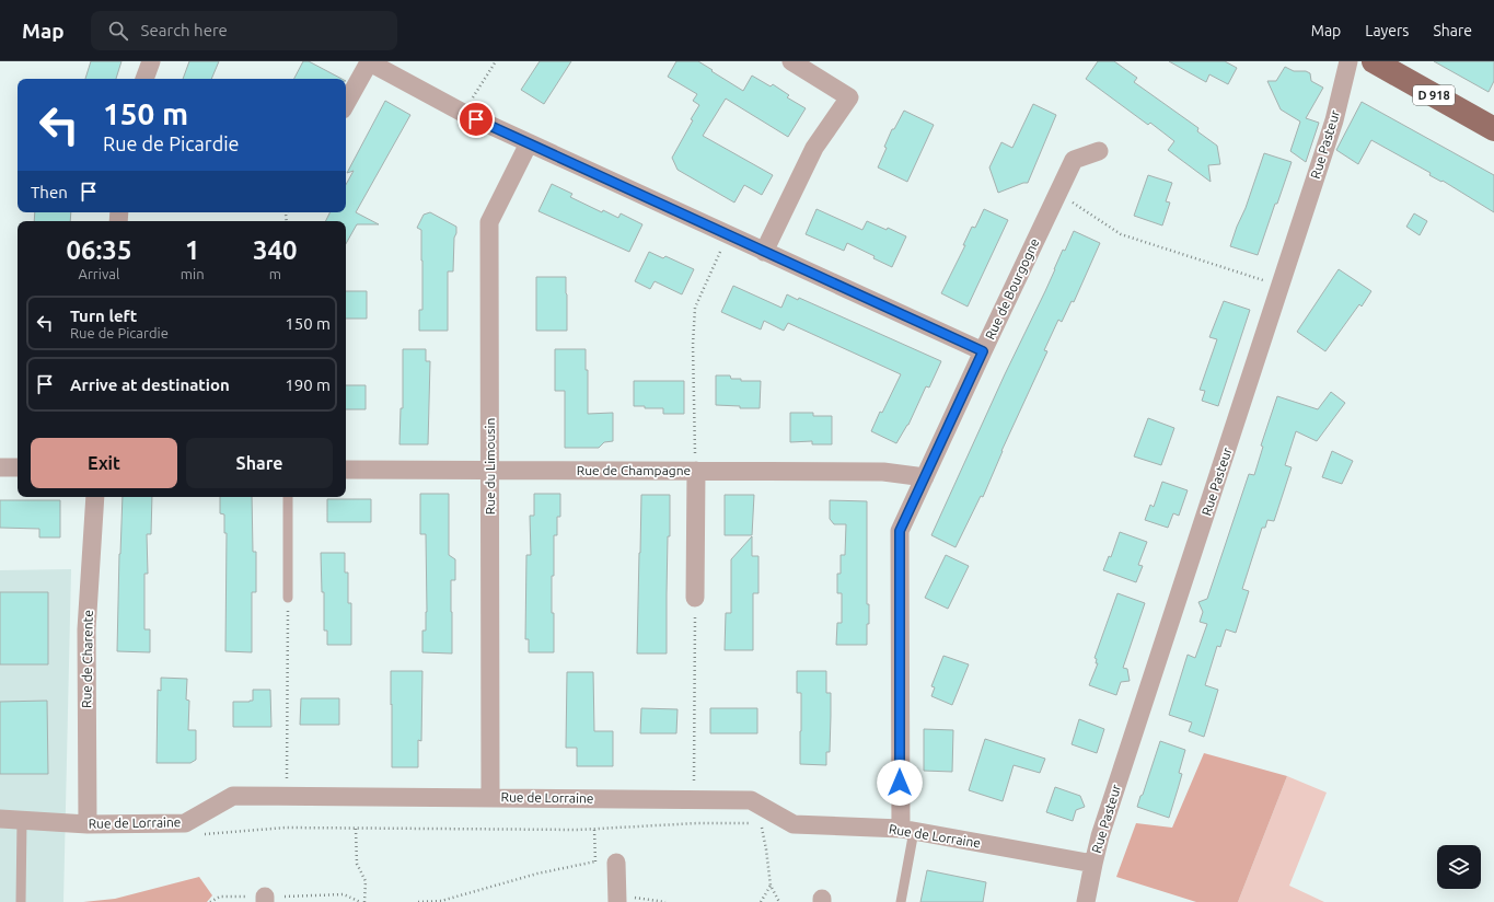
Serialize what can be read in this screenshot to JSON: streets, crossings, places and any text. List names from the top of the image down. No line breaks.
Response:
{"streets":{"main road":["D 918"],"street":["Rue Pasteur","Rue de Bourgogne","Rue du Limousin","Rue de Champagne","Rue de Charente","Rue de Lorraine"]},"crossings":[["Rue Pasteur","Rue de Lorraine"],["Rue de Bourgogne","Rue de Champagne"],["Rue de Bourgogne","Rue de Lorraine"],["Rue du Limousin","Rue de Champagne"],["Rue du Limousin","Rue de Lorraine"],["Rue de Charente","Rue de Lorraine"]],"page":{"header":"Map","search":"Search here","nav":["Map","Layers","Share"],"turn":["150 m","Rue de Picardie"],"then":"Then","eta":["06:35","Arrival","1","min","340","m"],"list":[{"name":"Turn left","note":"Rue de Picardie","value":"150 m"},{"name":"Arrive at destination","value":"190 m"}],"buttons":["Exit","Share"]}}
